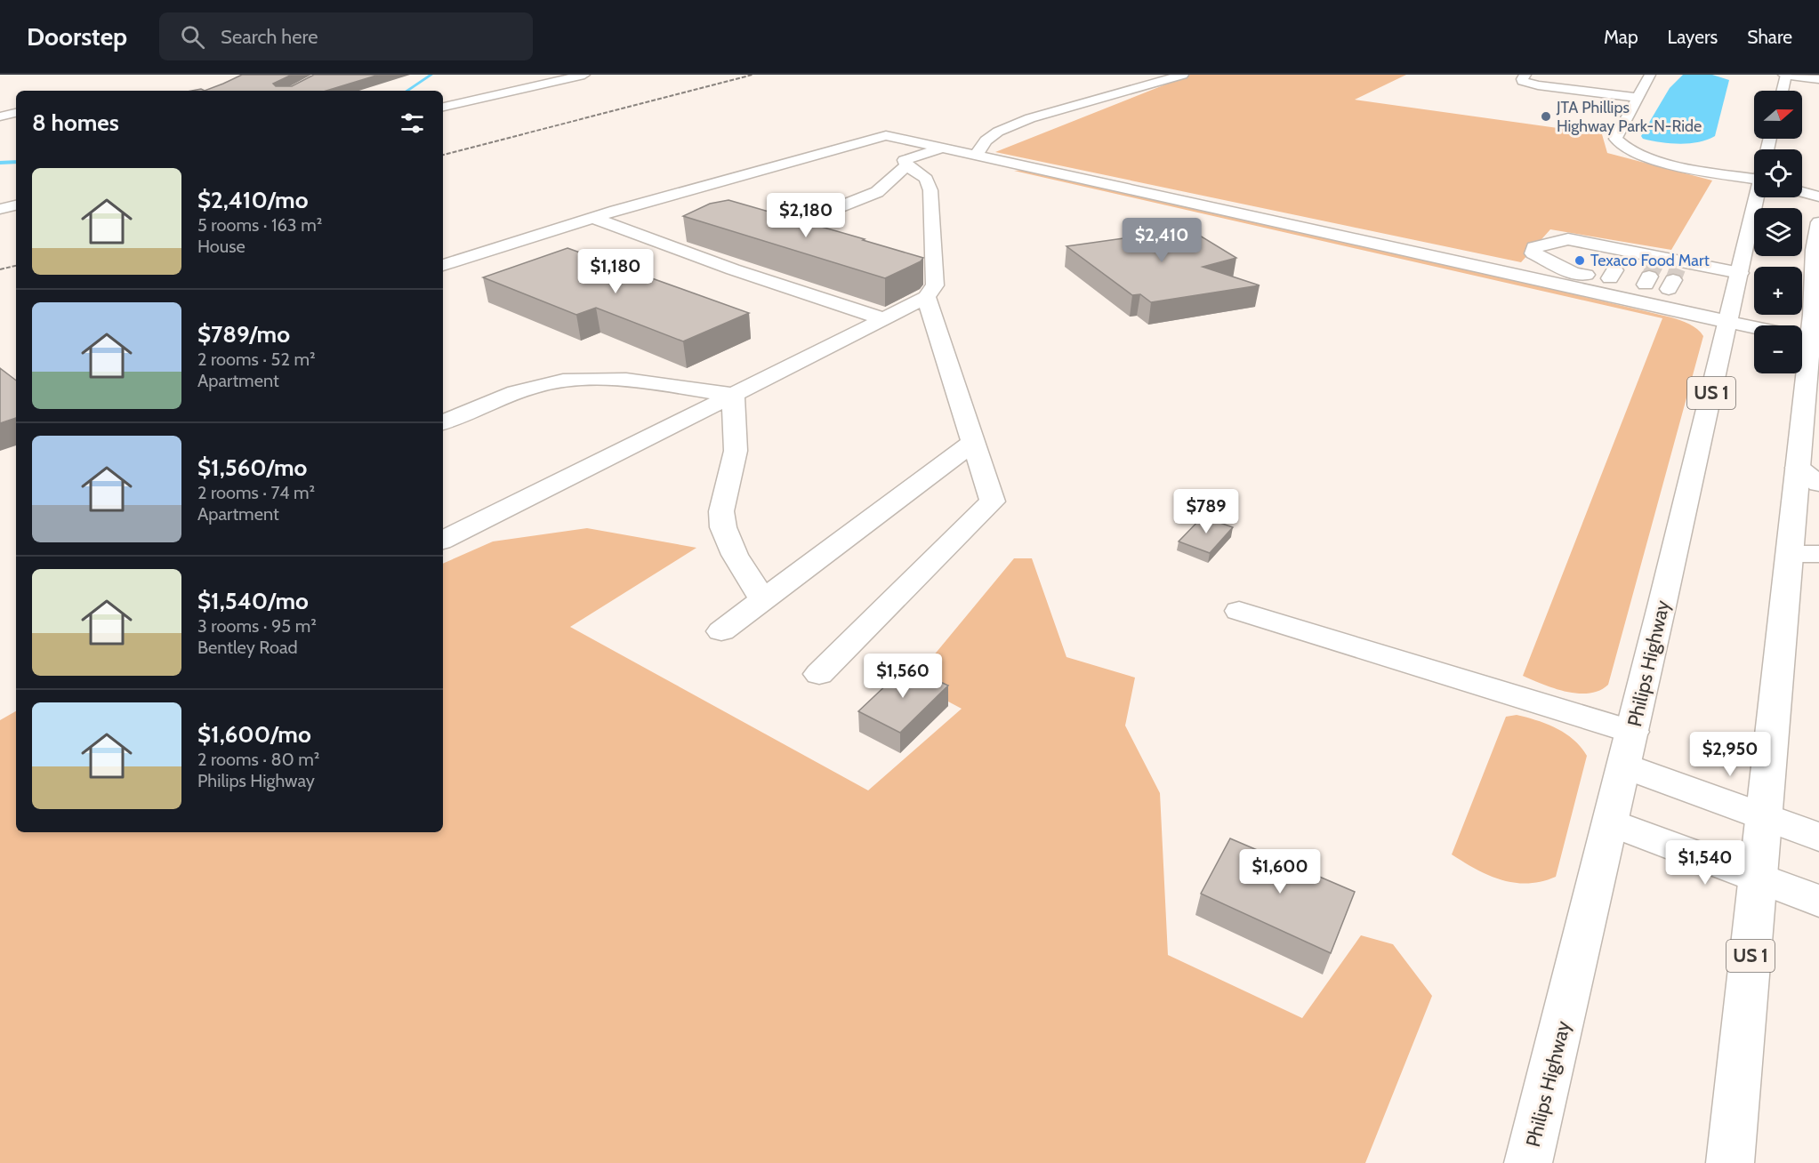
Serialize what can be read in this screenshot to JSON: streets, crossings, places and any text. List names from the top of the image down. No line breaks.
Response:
{"streets":{"main road":["US 1","Philips Highway"]},"places":["JTA Phillips Highway Park-N-Ride","Texaco Food Mart"],"north":"right","page":{"header":"Doorstep","search":"Search here","nav":["Map","Layers","Share"],"map_buttons":["+","−"],"heading":"8 homes","list":[{"name":"$2,410/mo","note":"5 rooms · 163 m² · House"},{"name":"$789/mo","note":"2 rooms · 52 m² · Apartment"},{"name":"$1,560/mo","note":"2 rooms · 74 m² · Apartment"},{"name":"$1,540/mo","note":"3 rooms · 95 m² · Bentley Road"},{"name":"$1,600/mo","note":"2 rooms · 80 m² · Philips Highway"}],"price":["$2,180","$2,410","$1,180","$789","$1,560","$2,950","$1,540","$1,600"]}}
